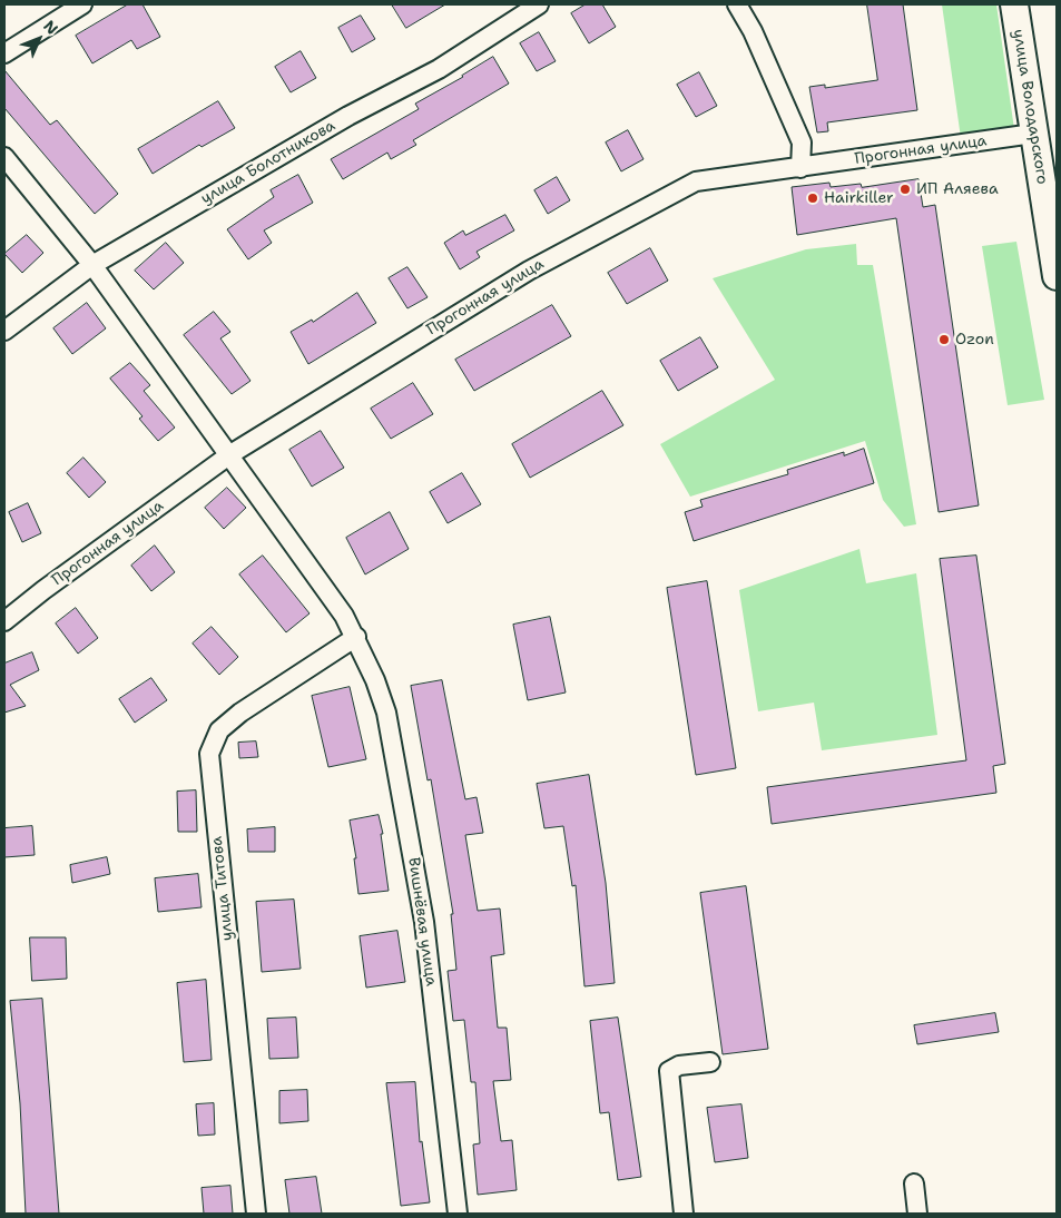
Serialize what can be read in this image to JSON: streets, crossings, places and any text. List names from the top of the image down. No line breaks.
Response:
{"streets":{"main road":["улица Володарского"],"street":["Прогонная улица","улица Болотникова","улица Титова","Вишнёвая улица"]},"crossings":[["улица Володарского","Прогонная улица"],["Прогонная улица","Вишнёвая улица"],["улица Болотникова","Вишнёвая улица"],["улица Титова","Вишнёвая улица"]],"places":["ИП Аляева","Hairkiller","Ozon"],"north":"top right"}
